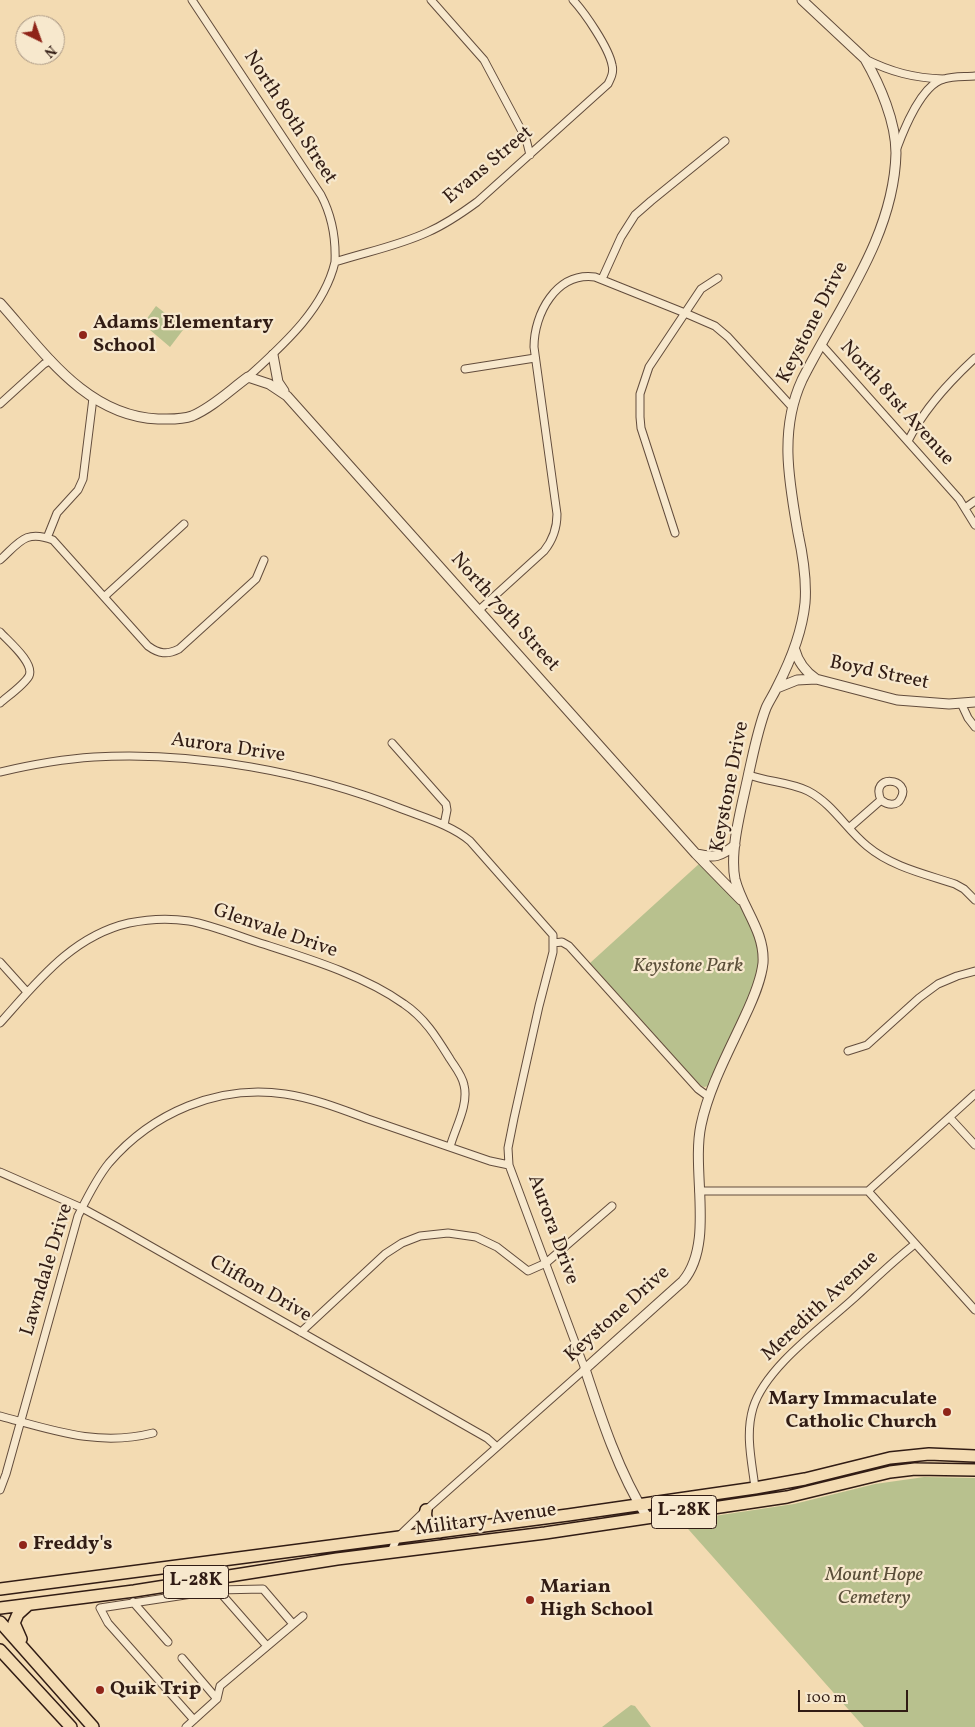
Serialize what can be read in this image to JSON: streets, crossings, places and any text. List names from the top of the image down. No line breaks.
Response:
{"streets":{"main road":["L-28K","Military Avenue"],"street":["North 80th Street","Evans Street","Keystone Drive","North 81st Avenue","North 79th Street","Boyd Street","Aurora Drive","Glenvale Drive","Lawndale Drive","Clifton Drive","Meredith Avenue"]},"crossings":[["North 80th Street","Evans Street"],["Keystone Drive","North 81st Avenue"],["Keystone Drive","North 79th Street"],["Keystone Drive","Boyd Street"],["Keystone Drive","Aurora Drive"],["Keystone Drive","Clifton Drive"],["Keystone Drive","Military Avenue"],["Aurora Drive","Lawndale Drive"],["Aurora Drive","Military Avenue"],["Glenvale Drive","Lawndale Drive"],["Lawndale Drive","Clifton Drive"],["Meredith Avenue","Military Avenue"]],"parks":["Keystone Park","Mount Hope Cemetery"],"places":["Adams Elementary School","Mary Immaculate Catholic Church","Freddy's","Marian High School","Quik Trip"],"scale_bar":"100 m","north":"bottom right"}
